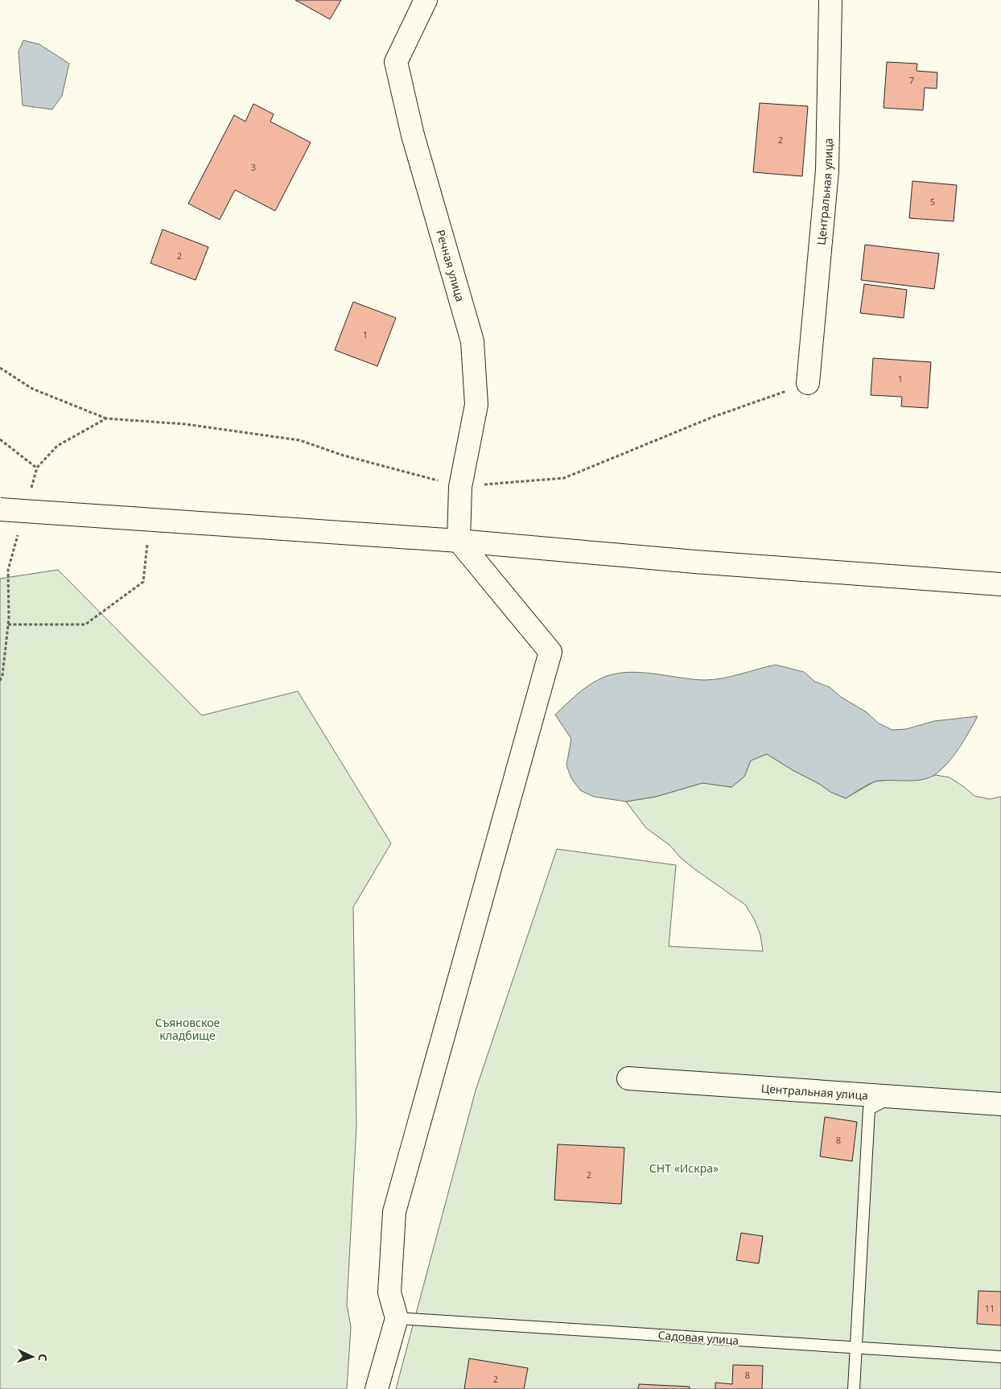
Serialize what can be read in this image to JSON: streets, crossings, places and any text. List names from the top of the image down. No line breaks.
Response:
{"streets":{"street":["Центральная улица","Речная улица"],"lane":["Садовая улица"]},"parks":["Съяновское кладбище","СНТ «Искра»"],"house_numbers":["7","2","3","5","2","1","1","8","2","11","8","2"],"north":"right"}
